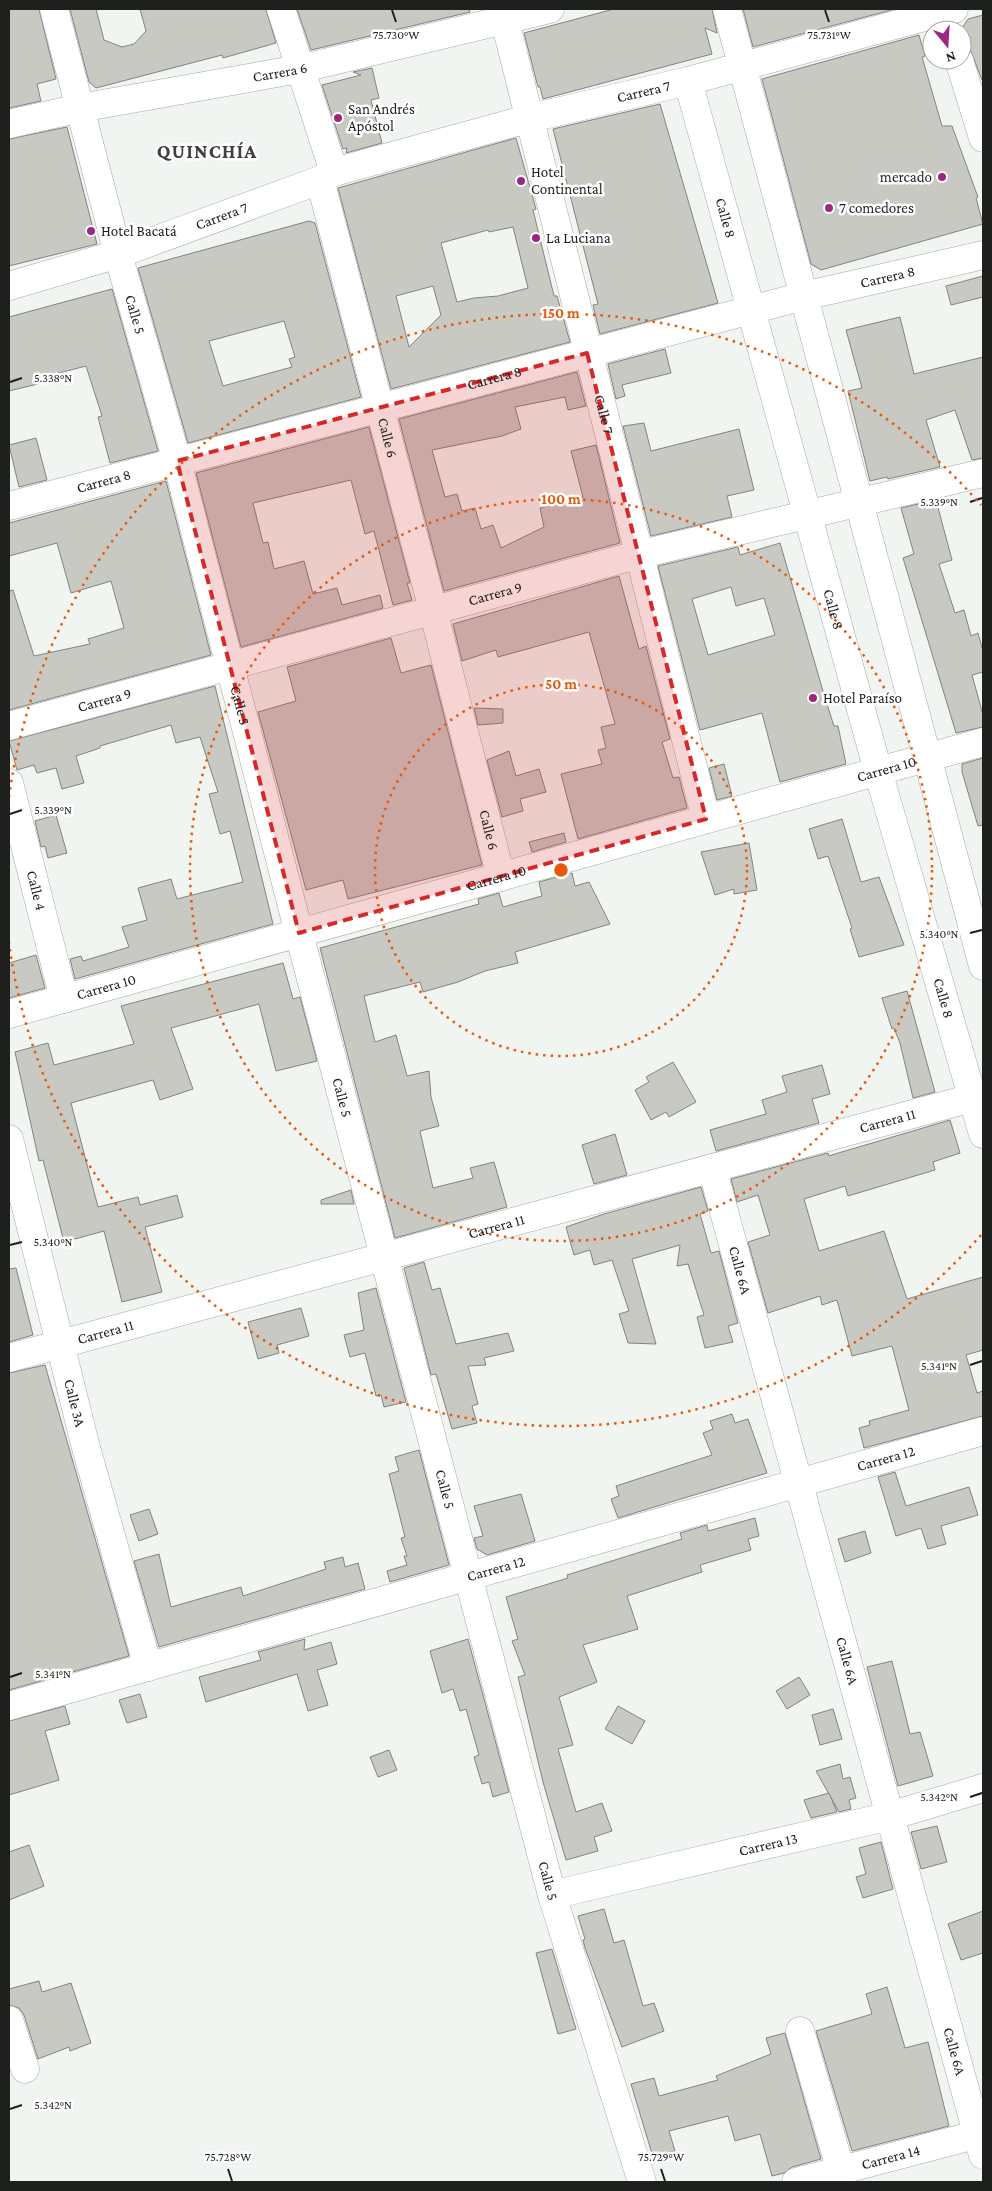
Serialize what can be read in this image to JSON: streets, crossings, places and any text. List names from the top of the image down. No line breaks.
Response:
{"streets":{"street":["Carrera 6","Carrera 7","Calle 8","Carrera 8","Calle 5","Calle 7","Calle 6","Carrera 9","Carrera 10","Calle 4","Carrera 11","Calle 6A","Calle 3A","Carrera 12","Carrera 13","Carrera 14"]},"crossings":[["Carrera 6","Calle 5"],["Carrera 6","Calle 7"],["Carrera 6","Calle 6"],["Carrera 7","Calle 8"],["Carrera 7","Calle 5"],["Carrera 7","Calle 7"],["Carrera 7","Calle 6"],["Calle 8","Carrera 8"],["Calle 8","Carrera 9"],["Calle 8","Carrera 10"],["Calle 8","Carrera 11"],["Carrera 8","Calle 5"],["Carrera 8","Calle 7"],["Carrera 8","Calle 6"],["Calle 5","Carrera 9"],["Calle 5","Carrera 10"],["Calle 5","Carrera 11"],["Calle 5","Carrera 12"],["Calle 5","Carrera 13"],["Calle 7","Carrera 9"],["Calle 7","Carrera 10"],["Calle 6","Carrera 9"],["Calle 6","Carrera 10"],["Carrera 10","Calle 4"],["Carrera 11","Calle 6A"],["Carrera 11","Calle 3A"],["Calle 6A","Carrera 12"],["Calle 6A","Carrera 13"],["Calle 6A","Carrera 14"],["Calle 3A","Carrera 12"]],"districts":["QUINCHÍA"],"places":["San Andrés Apóstol","mercado","Hotel Continental","7 comedores","Hotel Bacatá","La Luciana","Hotel Paraíso"],"north":"bottom","coordinates":["75.730°W","75.731°W","5.338°N","5.339°N","5.340°N","5.341°N","5.342°N","75.728°W","75.729°W"],"rings":["150 m","100 m","50 m"]}
